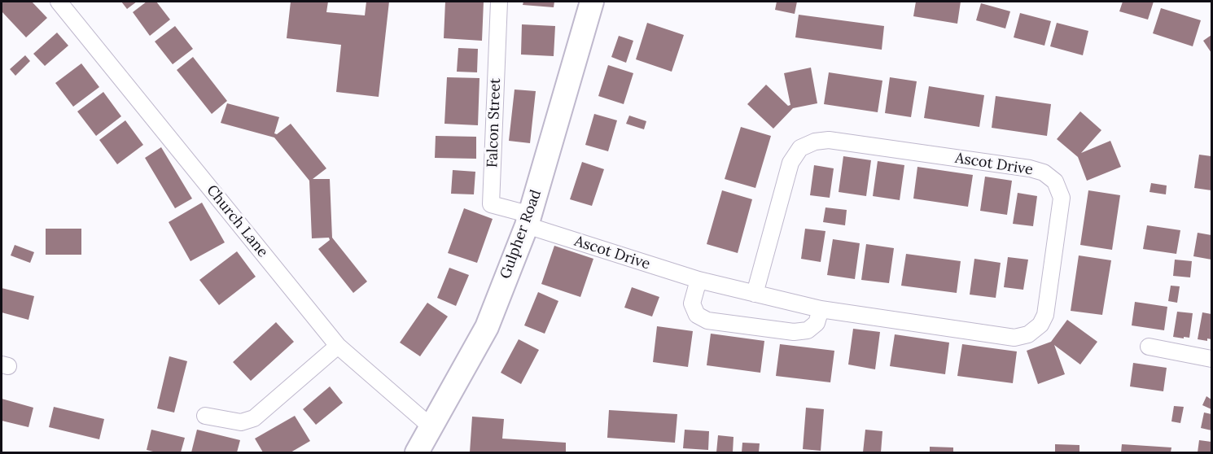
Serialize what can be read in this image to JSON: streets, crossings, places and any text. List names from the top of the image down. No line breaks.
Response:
{"streets":{"street":["Falcon Street","Ascot Drive","Church Lane","Gulpher Road"]},"crossings":[["Falcon Street","Ascot Drive"],["Falcon Street","Gulpher Road"],["Ascot Drive","Gulpher Road"],["Church Lane","Gulpher Road"]]}
